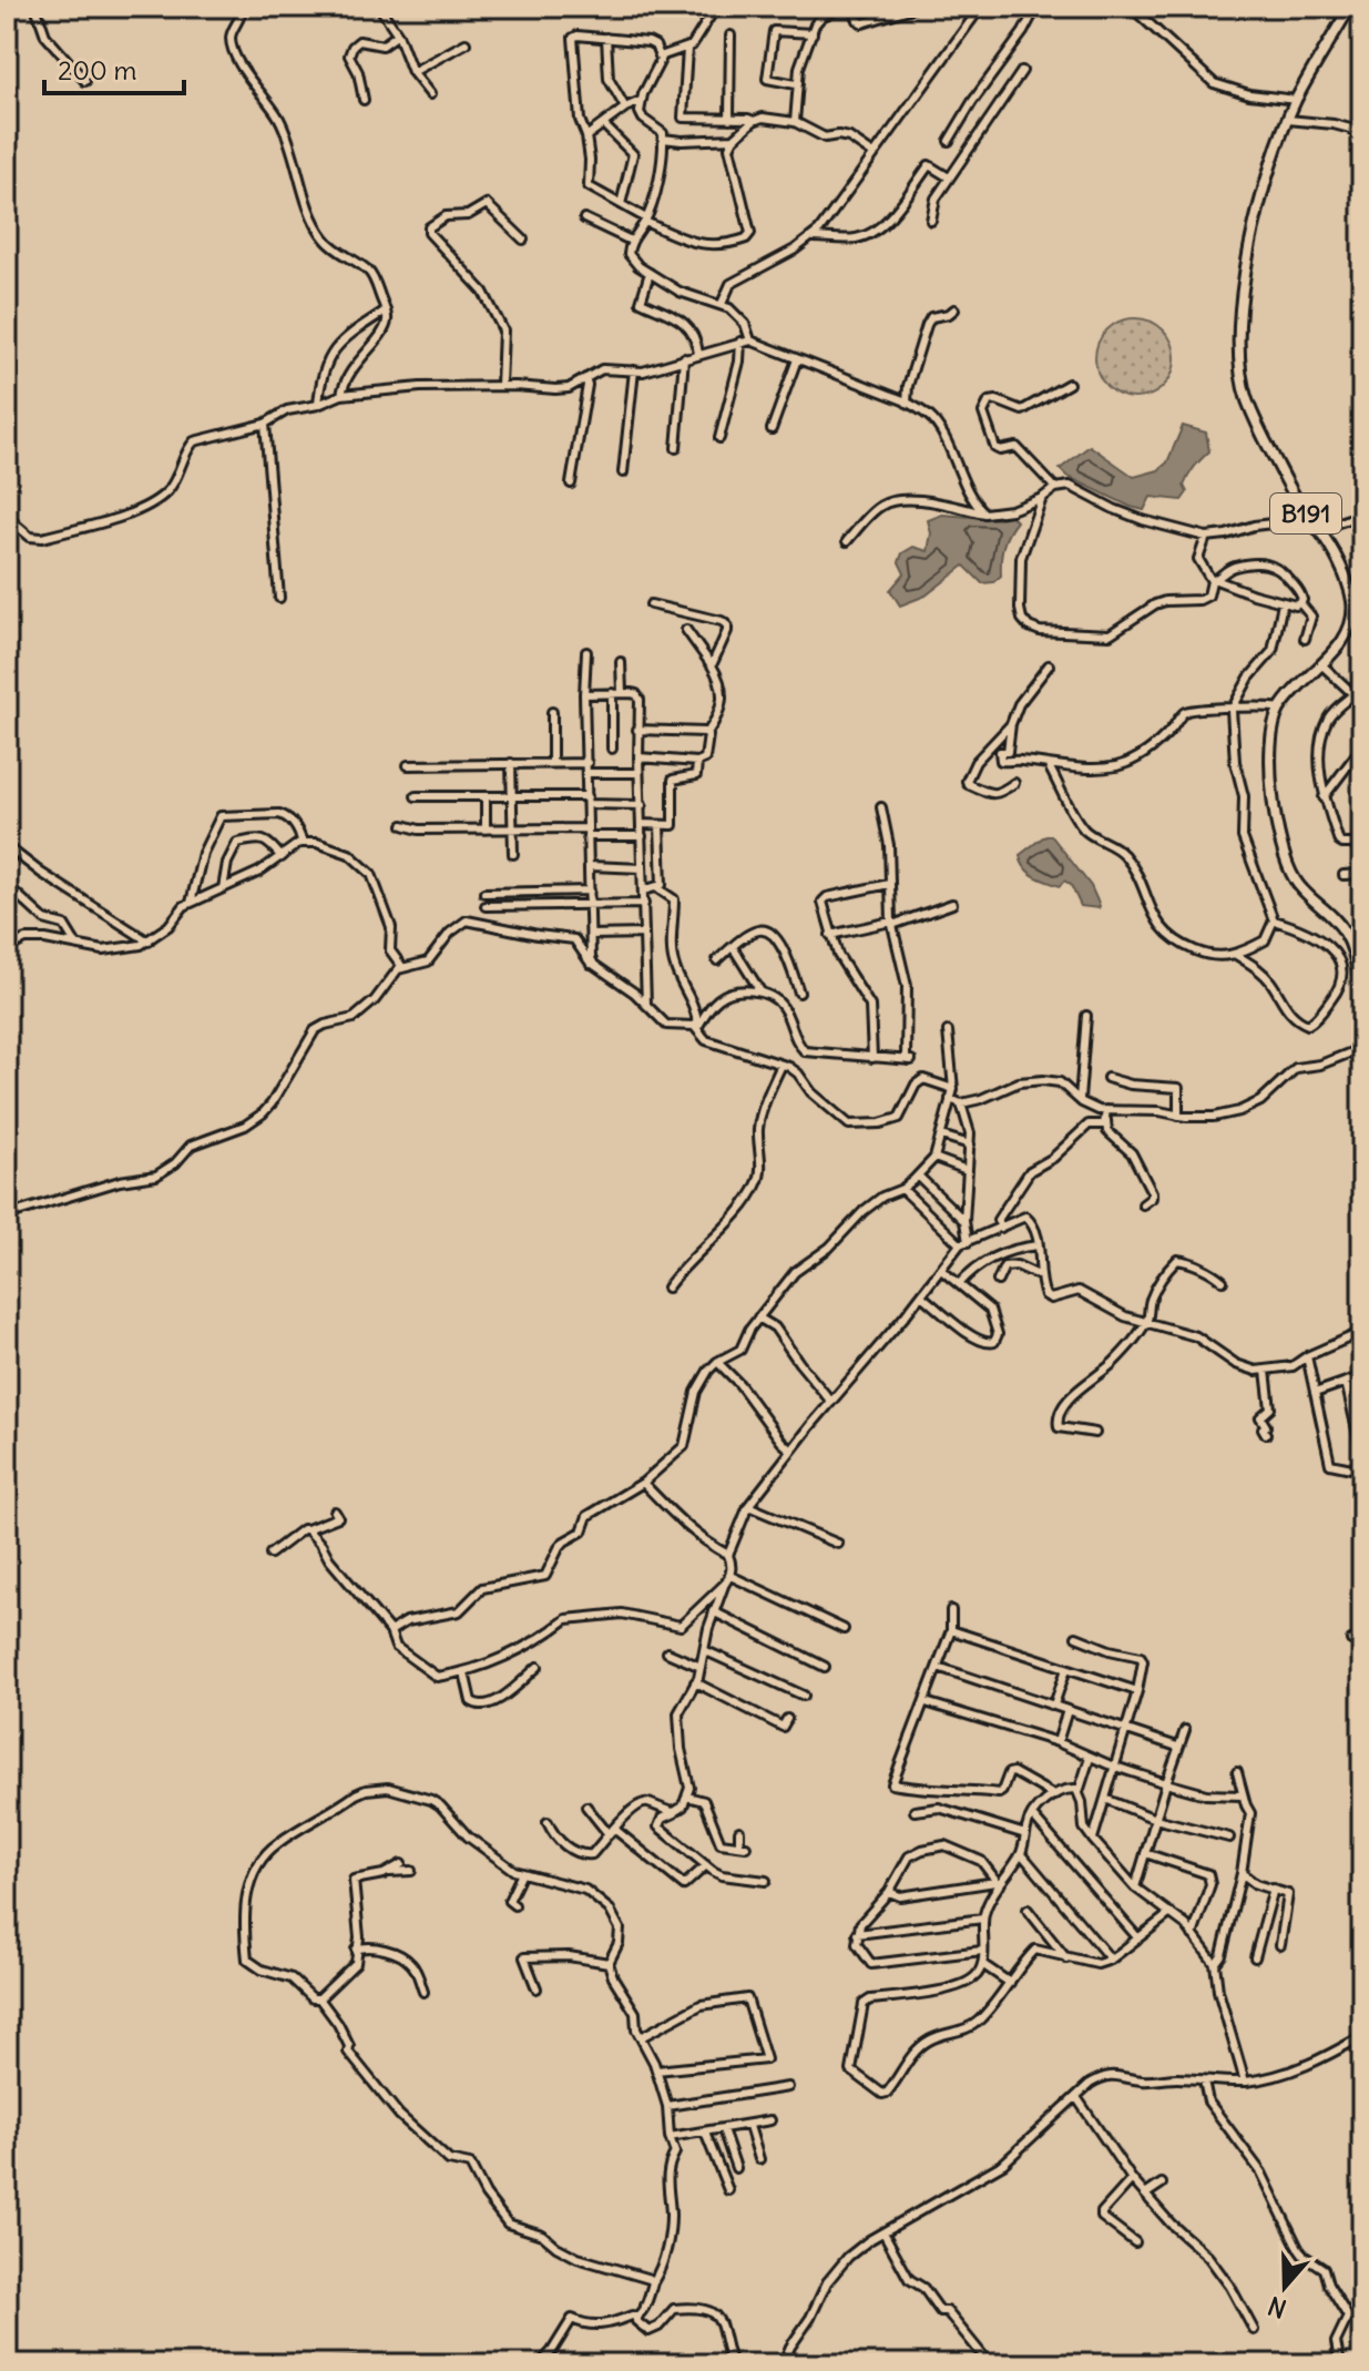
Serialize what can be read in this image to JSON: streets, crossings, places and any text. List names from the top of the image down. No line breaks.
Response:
{"streets":{"main road":["B191"]},"scale_bar":"200 m","north":"bottom"}
